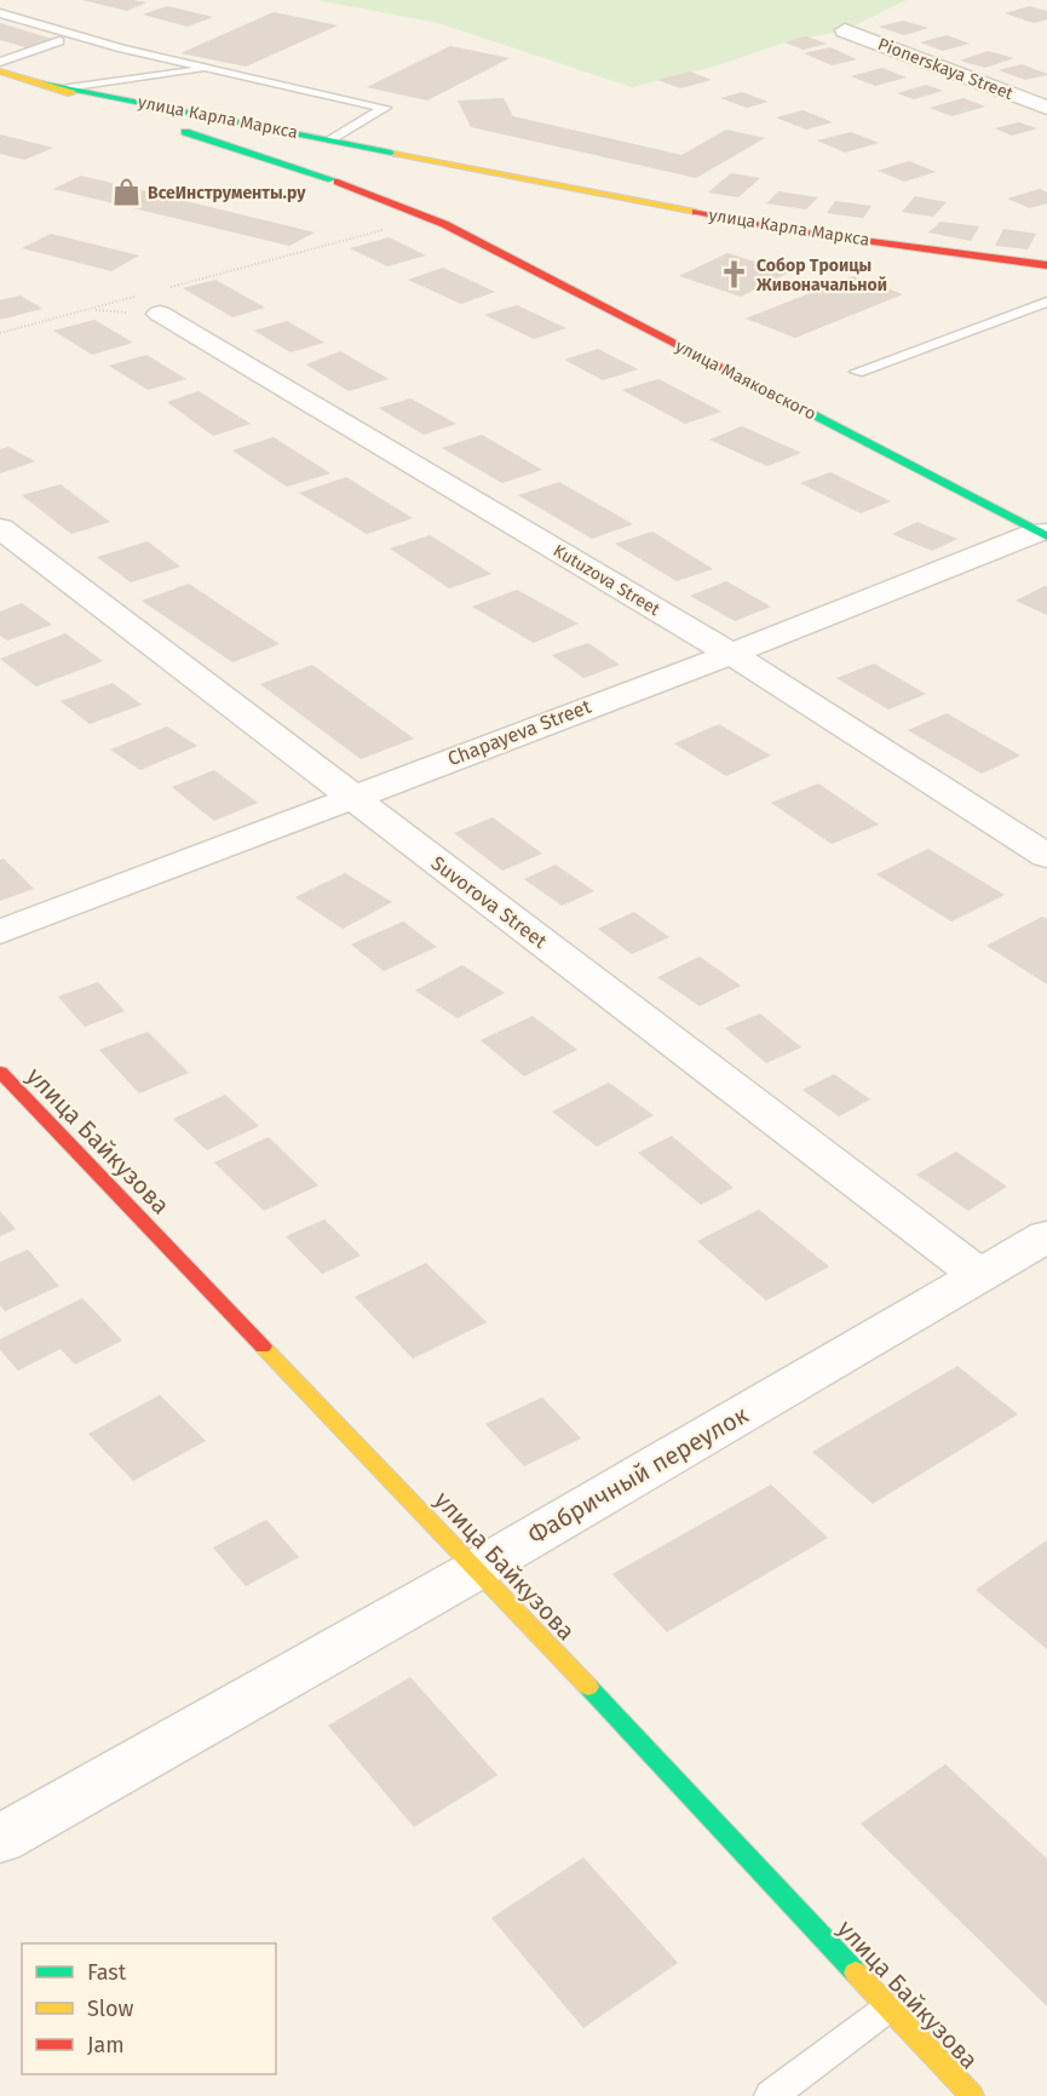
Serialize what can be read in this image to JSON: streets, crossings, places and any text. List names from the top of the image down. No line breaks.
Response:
{"streets":{"main road":["улица Карла Маркса","улица Маяковского","улица Байкузова"],"street":["Pionerskaya Street","Kutuzova Street","Chapayeva Street","Suvorova Street","Фабричный переулок"]},"crossings":[["улица Маяковского","Chapayeva Street"],["Kutuzova Street","Chapayeva Street"],["Chapayeva Street","Suvorova Street"],["Suvorova Street","Фабричный переулок"],["улица Байкузова","Фабричный переулок"]],"places":{"shop":["ВсеИнструменты.ру"],"church":["Собор Троицы Живоначальной"]},"legend":["Fast","Slow","Jam"]}
